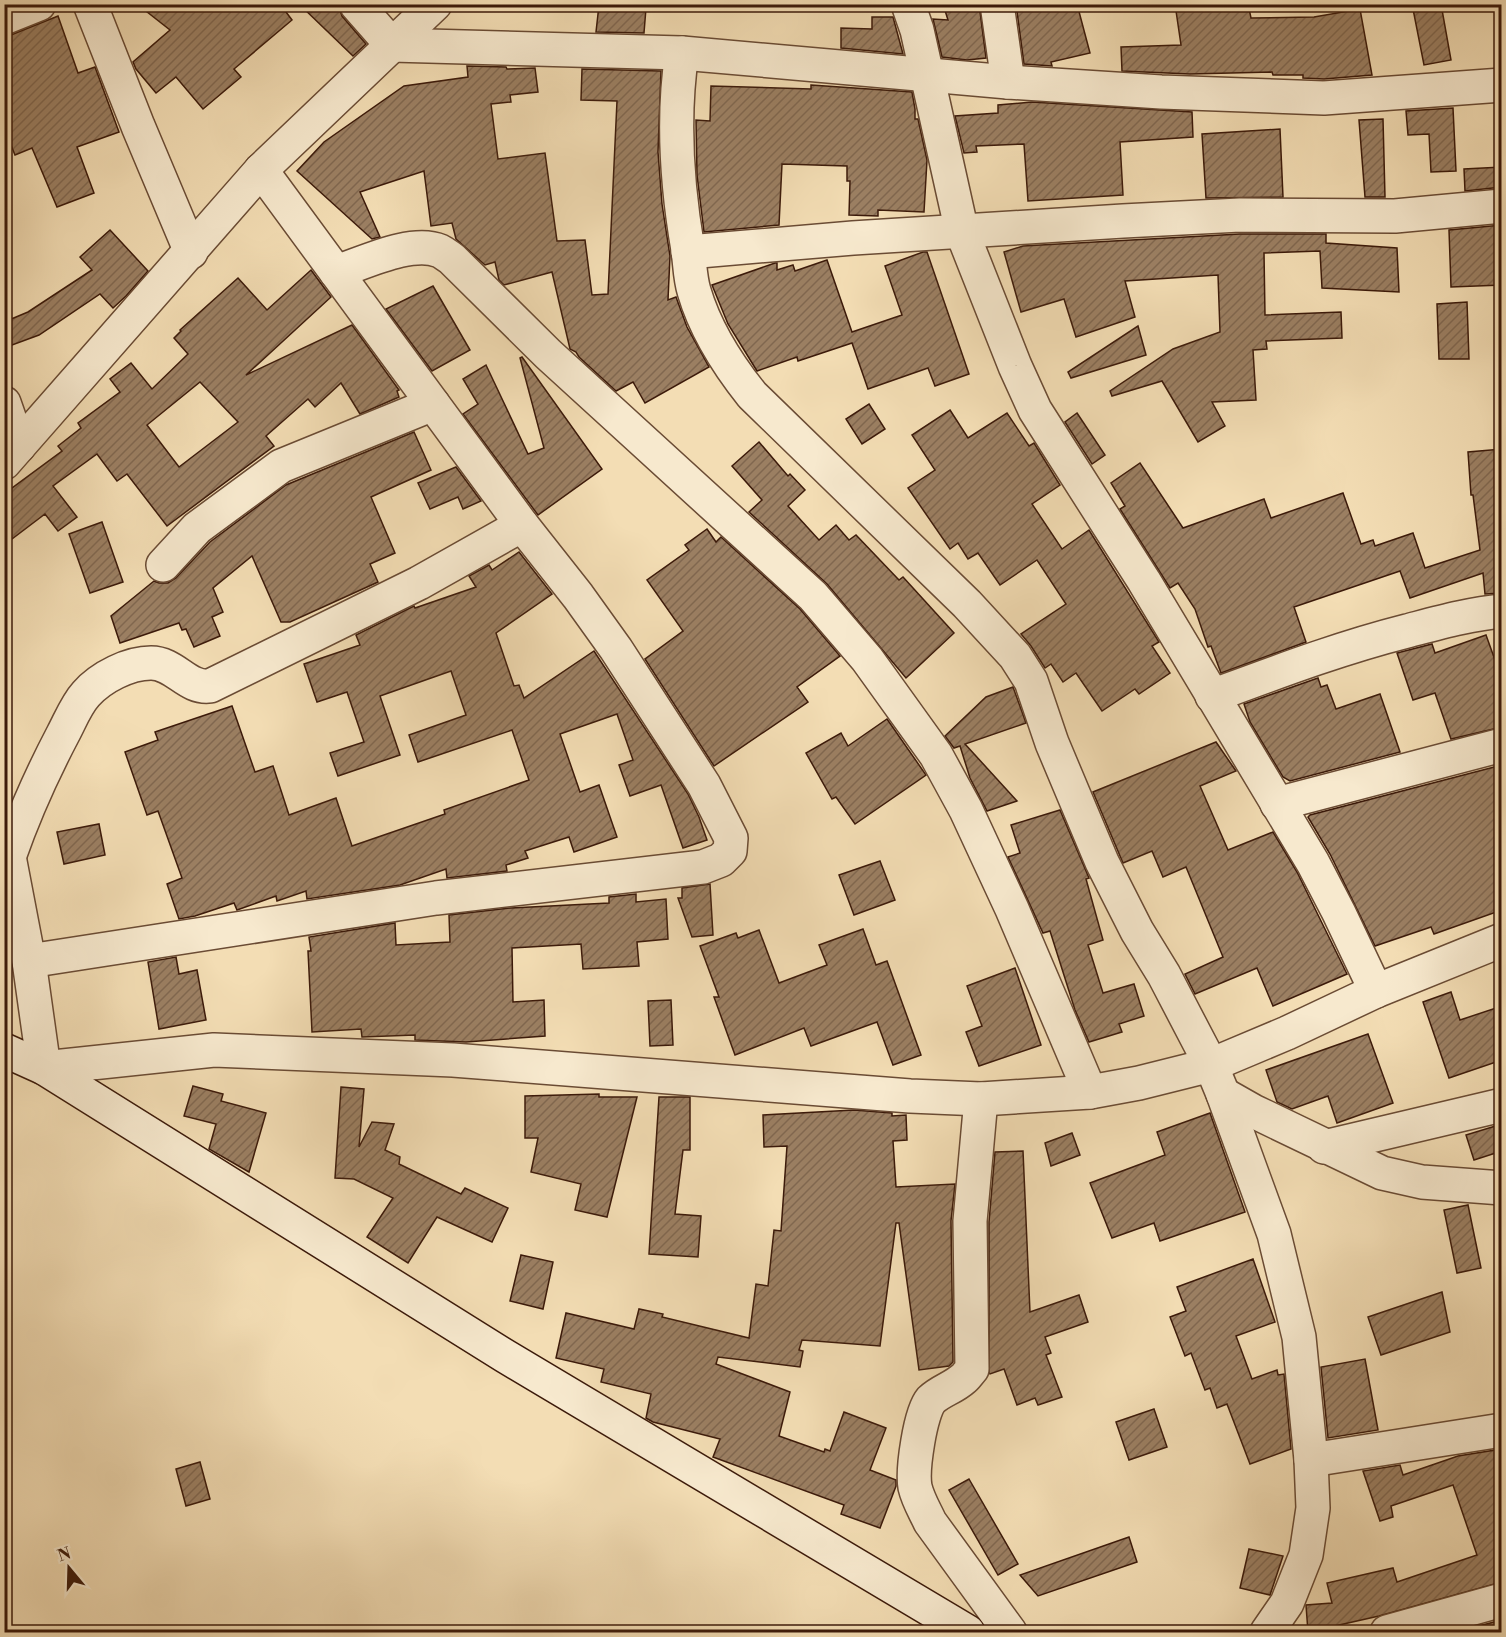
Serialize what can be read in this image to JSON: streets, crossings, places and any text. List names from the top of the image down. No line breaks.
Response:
{"north":"top"}
